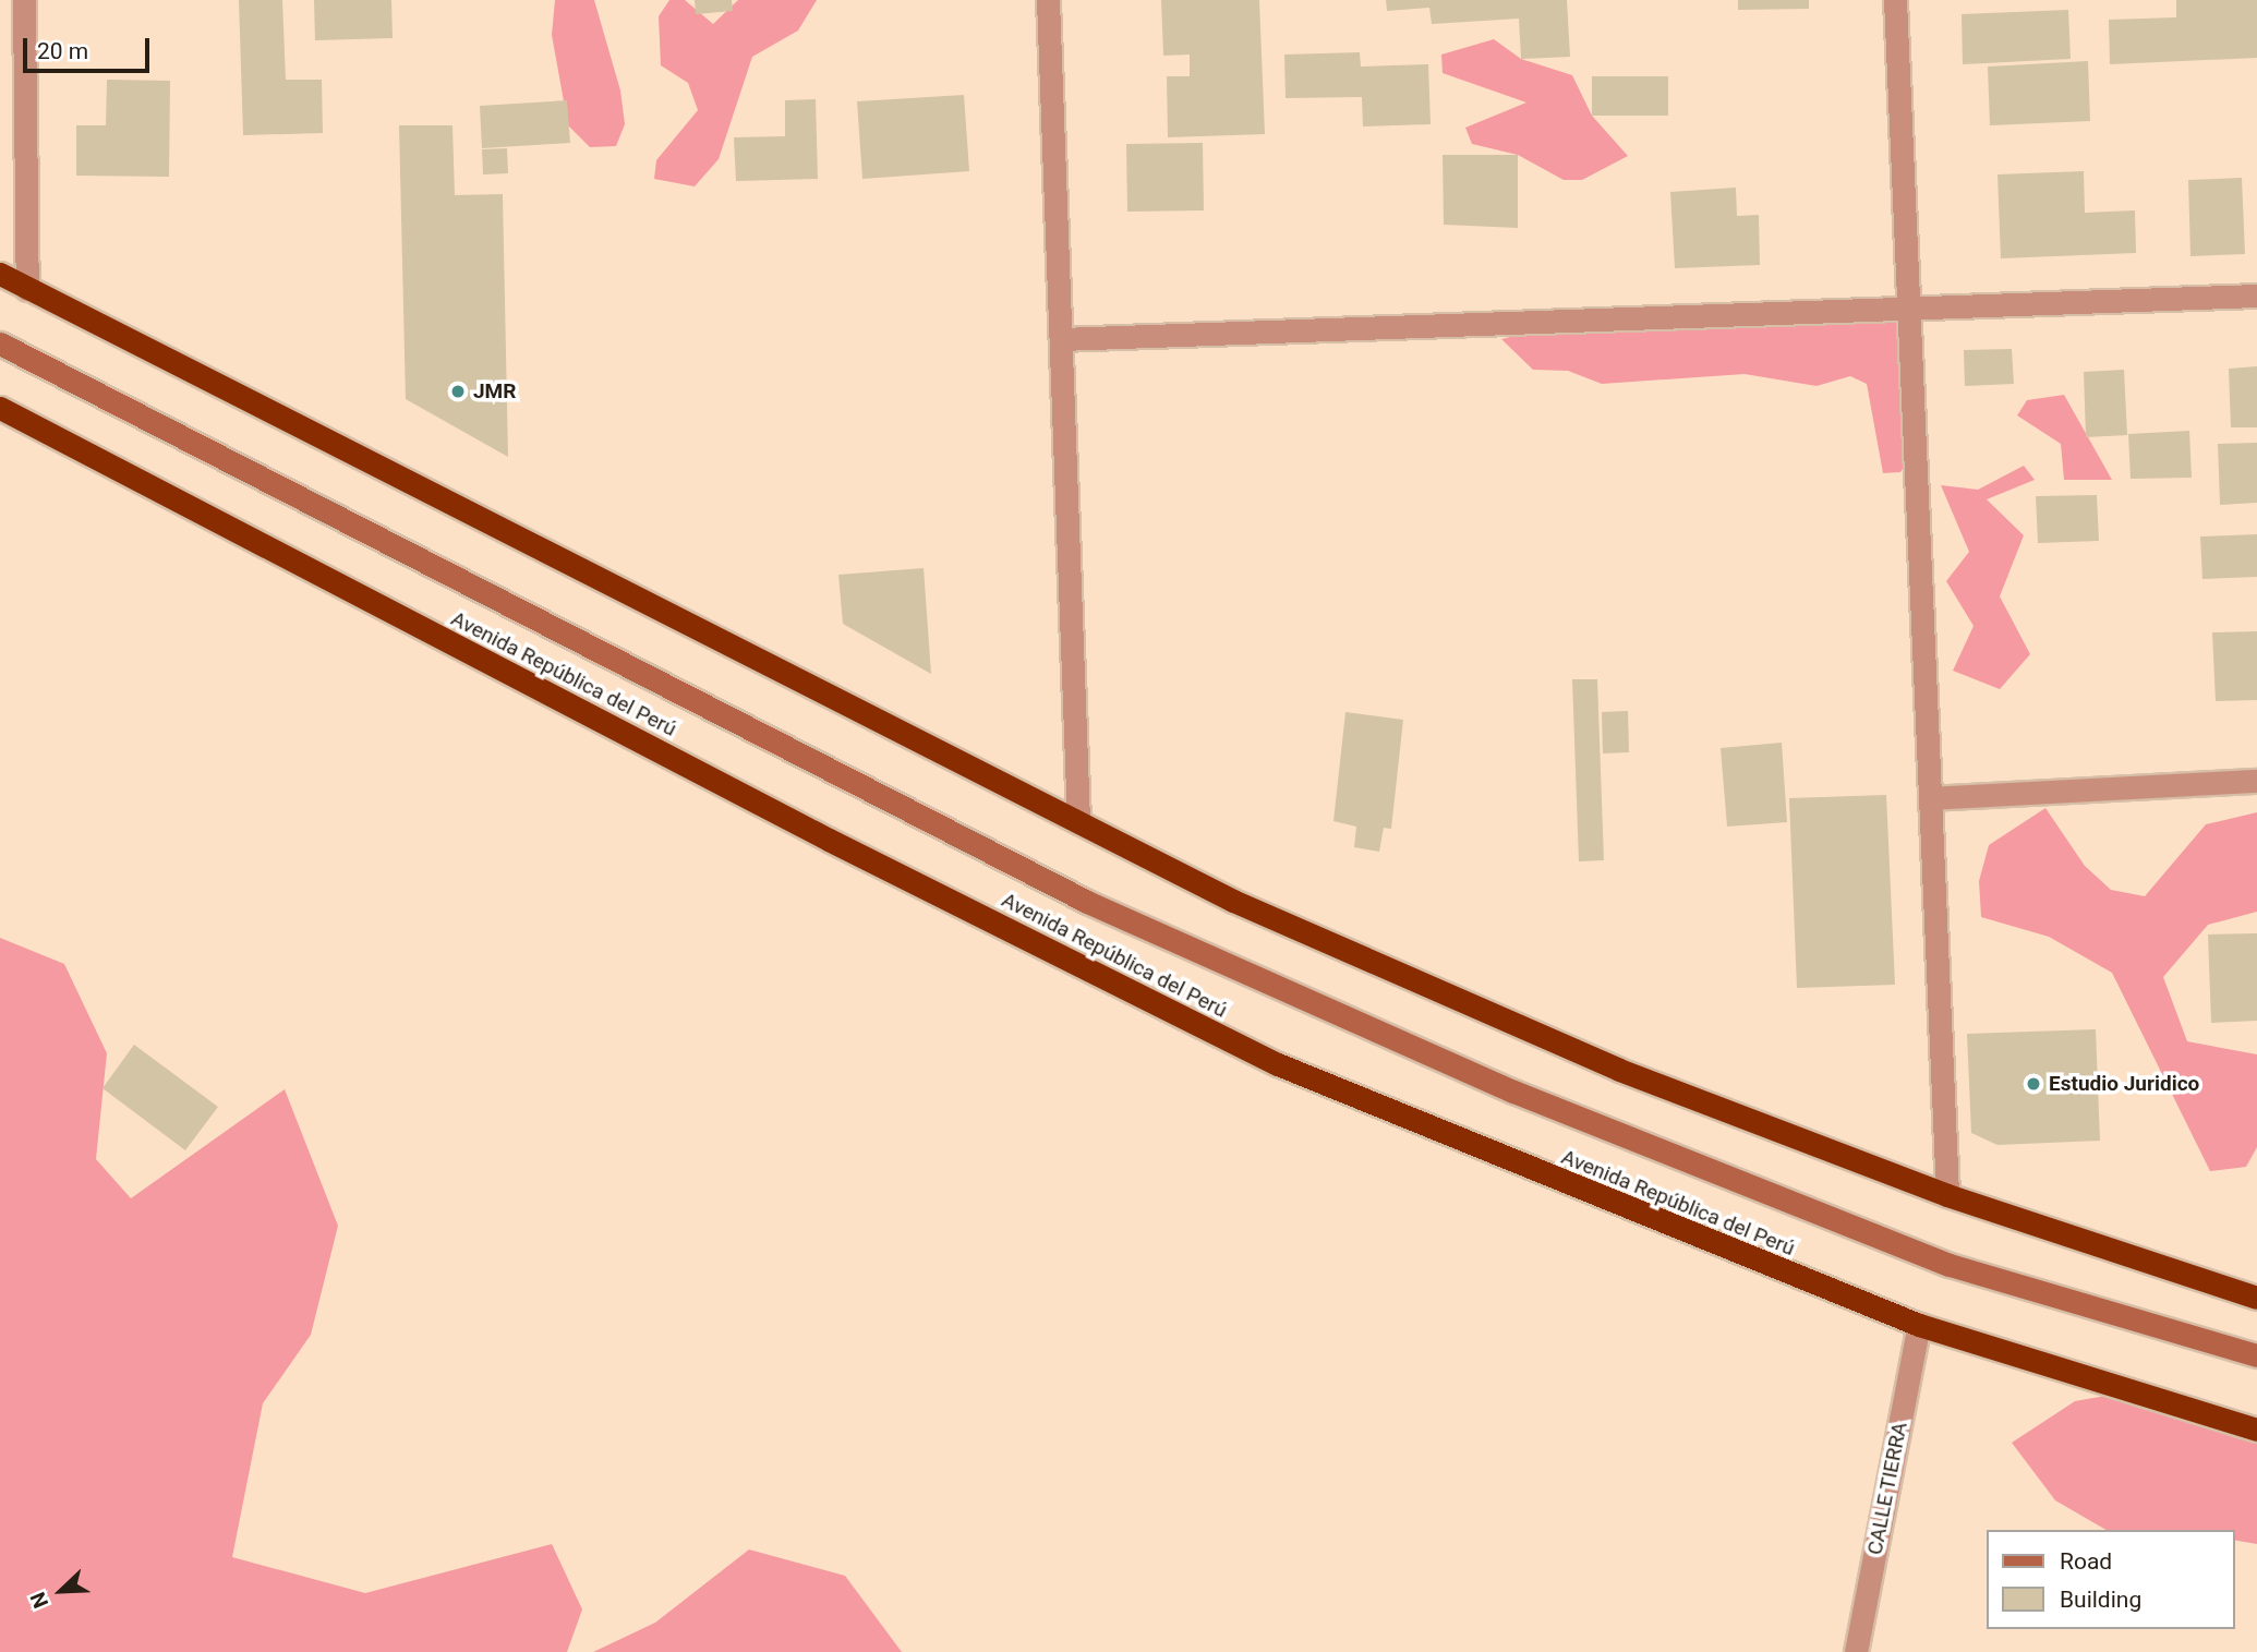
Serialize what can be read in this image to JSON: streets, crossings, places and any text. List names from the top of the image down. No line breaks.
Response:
{"streets":{"highway":["Avenida República del Perú"],"street":["CALLE TIERRA"]},"crossings":[["Avenida República del Perú","CALLE TIERRA"]],"places":["JMR","Estudio Juridico"],"legend":["Road","Building"],"scale_bar":"20 m","north":"bottom left"}
